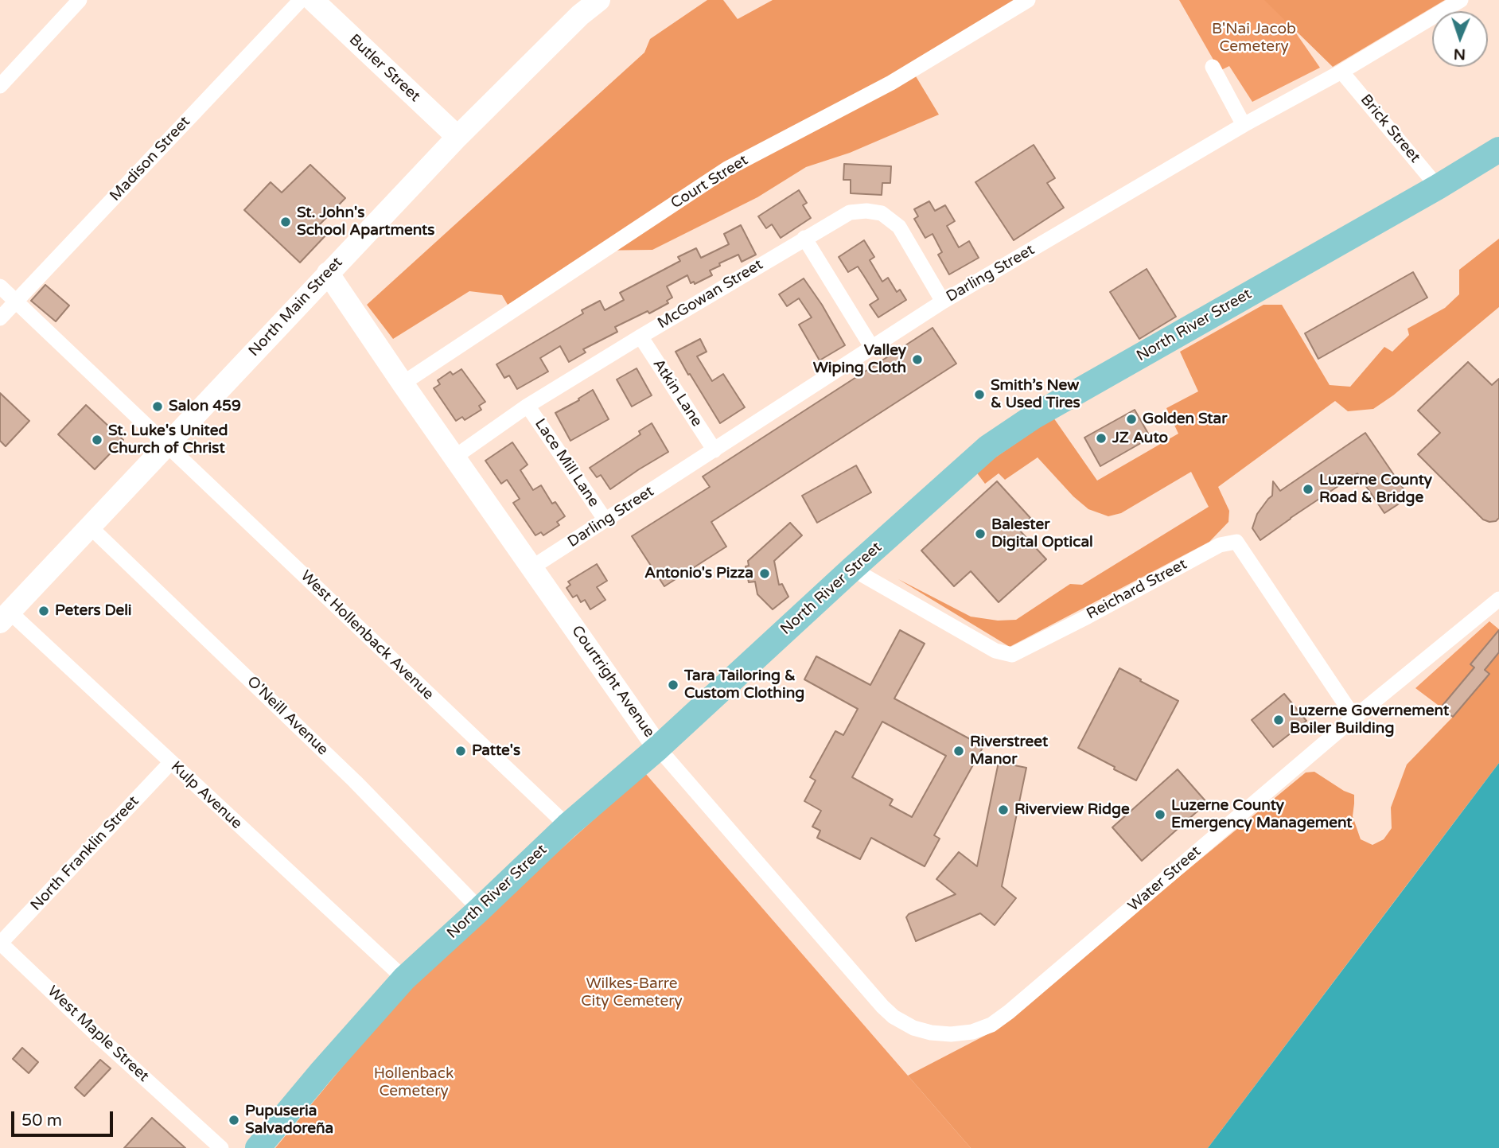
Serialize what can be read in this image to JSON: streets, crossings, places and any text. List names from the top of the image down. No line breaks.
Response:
{"streets":{"main road":["Butler Street","North Main Street","North River Street","Courtright Avenue"],"street":["Brick Street","Madison Street","Court Street","Darling Street","McGowan Street","Atkin Lane","Lace Mill Lane","Reichard Street","West Hollenback Avenue","O'Neill Avenue","Kulp Avenue","North Franklin Street","Water Street","West Maple Street"]},"crossings":[["Butler Street","North Main Street"],["Brick Street","Darling Street"],["Brick Street","North River Street"],["Madison Street","West Hollenback Avenue"],["Court Street","Courtright Avenue"],["Darling Street","McGowan Street"],["Darling Street","Atkin Lane"],["Darling Street","Lace Mill Lane"],["Darling Street","Courtright Avenue"],["McGowan Street","Atkin Lane"],["McGowan Street","Lace Mill Lane"],["McGowan Street","Courtright Avenue"],["North Main Street","West Hollenback Avenue"],["North Main Street","Courtright Avenue"],["North Main Street","O'Neill Avenue"],["North Main Street","Kulp Avenue"],["North River Street","Reichard Street"],["North River Street","West Hollenback Avenue"],["North River Street","Courtright Avenue"],["North River Street","O'Neill Avenue"],["North River Street","Kulp Avenue"],["Reichard Street","Water Street"],["Courtright Avenue","Water Street"],["Kulp Avenue","North Franklin Street"],["North Franklin Street","West Maple Street"]],"parks":["B'Nai Jacob Cemetery","Wilkes-Barre City Cemetery","Hollenback Cemetery"],"places":["St. John's School Apartments","Valley Wiping Cloth","Smith’s New & Used Tires","Salon 459","Golden Star","JZ Auto","St. Luke's United Church of Christ","Luzerne County Road & Bridge","Balester Digital Optical","Antonio's Pizza","Peters Deli","Tara Tailoring & Custom Clothing","Luzerne Governement Boiler Building","Patte's","Riverstreet Manor","Riverview Ridge","Luzerne County Emergency Management","Pupuseria Salvadoreña"],"scale_bar":"50 m","north":"bottom"}
